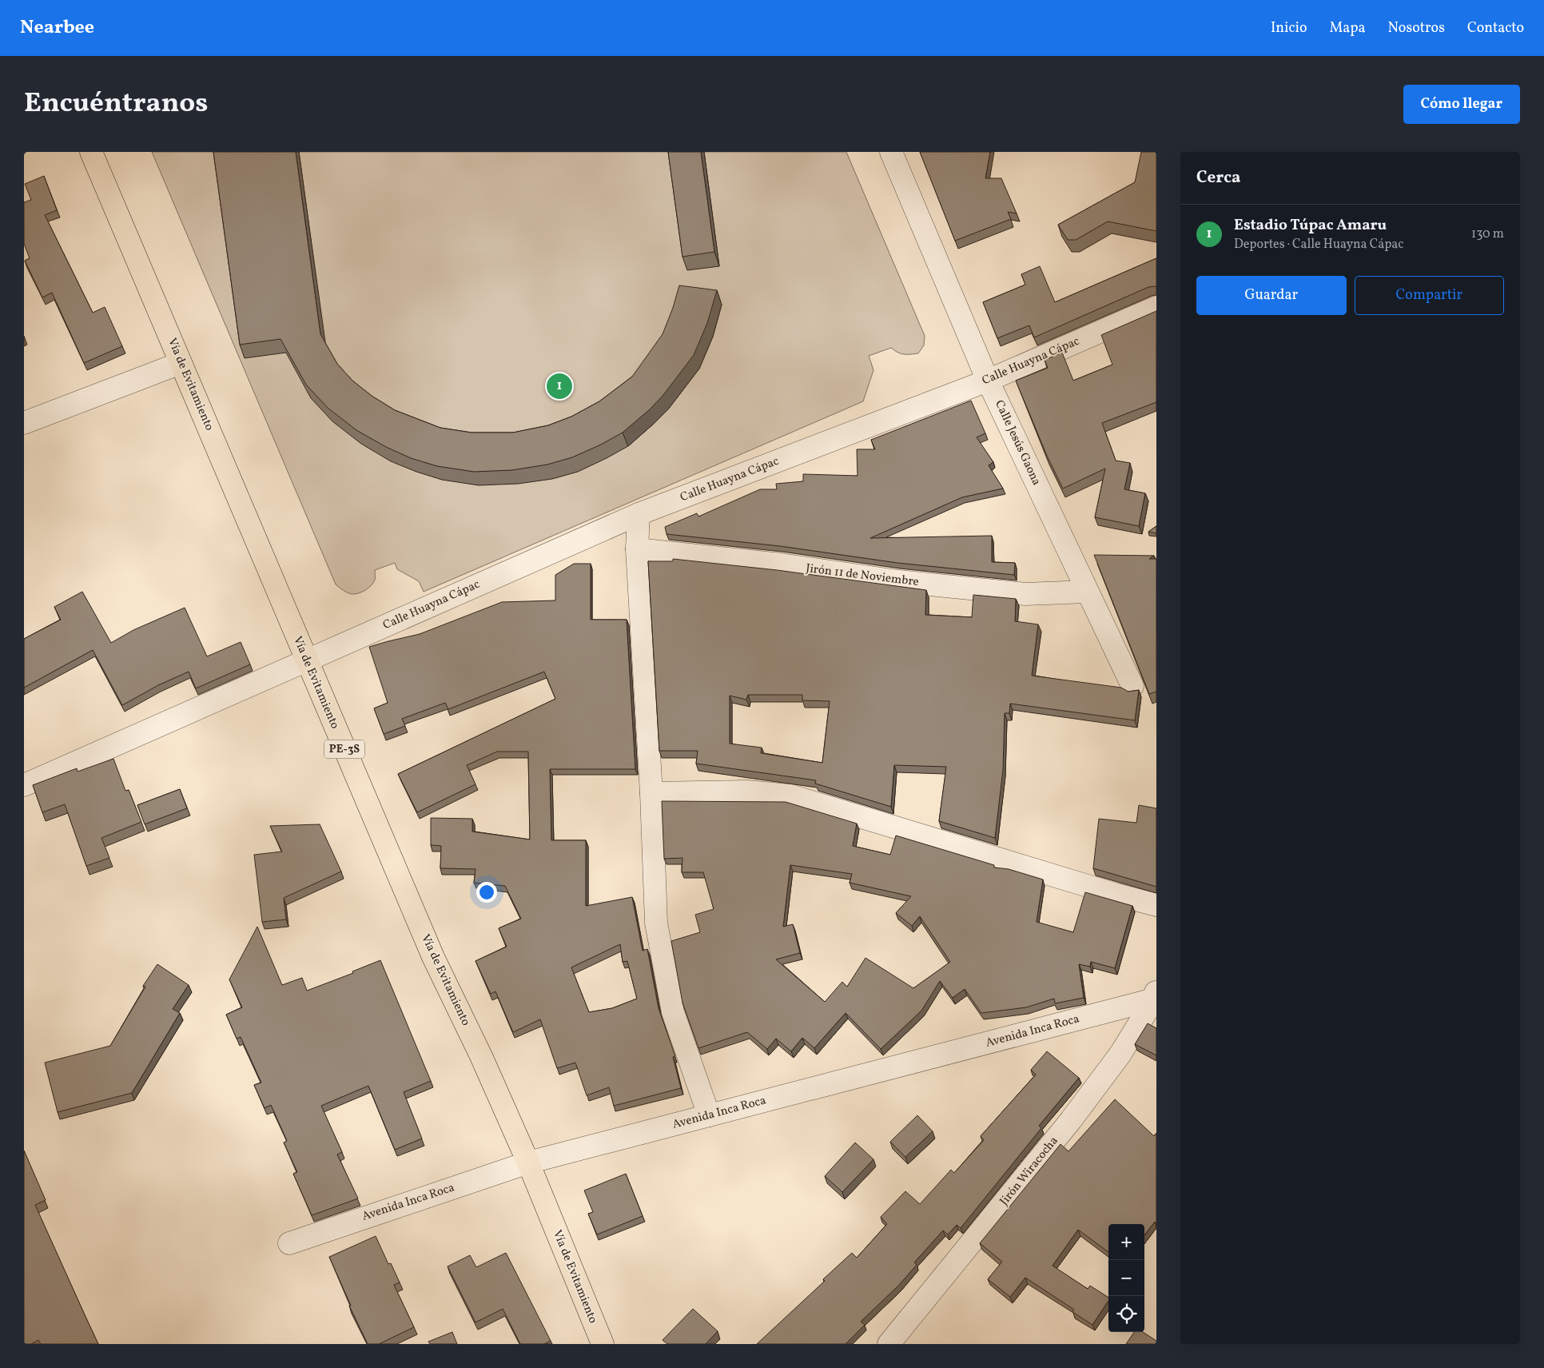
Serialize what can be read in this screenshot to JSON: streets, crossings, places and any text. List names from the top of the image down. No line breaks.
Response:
{"streets":{"highway":["Vía de Evitamiento","PE-3S"],"street":["Calle Huayna Cápac","Calle Jesús Gaona","Jirón 11 de Noviembre","Avenida Inca Roca","Jirón Wiracocha"]},"crossings":[["Calle Huayna Cápac","Vía de Evitamiento"],["Calle Huayna Cápac","Calle Jesús Gaona"],["Vía de Evitamiento","Avenida Inca Roca"],["Calle Jesús Gaona","Jirón 11 de Noviembre"],["Avenida Inca Roca","Jirón Wiracocha"]],"page":{"header":"Nearbee","nav":["Inicio","Mapa","Nosotros","Contacto"],"title":"Encuéntranos","buttons":["Cómo llegar",["Guardar","Compartir"]],"heading":"Cerca","list":[{"mark":"1","name":"Estadio Túpac Amaru","note":"Deportes · Calle Huayna Cápac","value":"130 m"}],"pins":"1","map_buttons":["+","−"]}}
